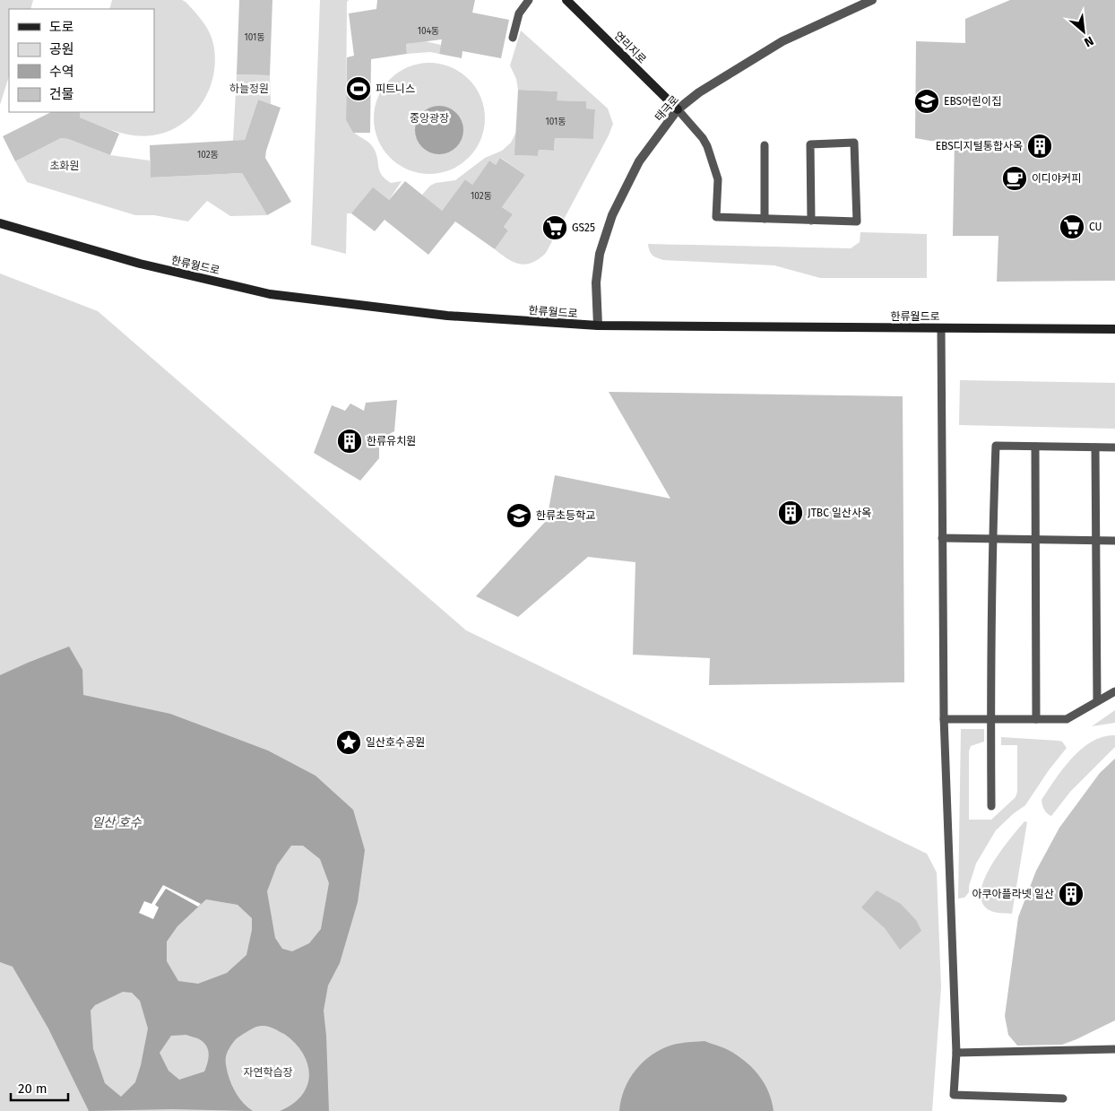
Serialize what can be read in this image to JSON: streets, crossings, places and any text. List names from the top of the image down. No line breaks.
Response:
{"streets":{"main road":["연리지로","한류월드로"],"street":["태극로"]},"crossings":[["연리지로","태극로"],["태극로","한류월드로"]],"water":["일산 호수"],"parks":["하늘정원","중앙광장","초화원","자연학습장"],"places":{"sports":["피트니스"],"school or university":["EBS어린이집","한류초등학교"],"building":["EBS디지털통합사옥","한류유치원","JTBC 일산사옥","아쿠아플라넷 일산"],"cafe":["이디야커피"],"supermarket":["CU","GS25"],"place":["일산호수공원"]},"house_numbers":["104동","101동","101동","102동","102동"],"legend":["도로","공원","수역","건물"],"scale_bar":"20 m","north":"bottom right"}
